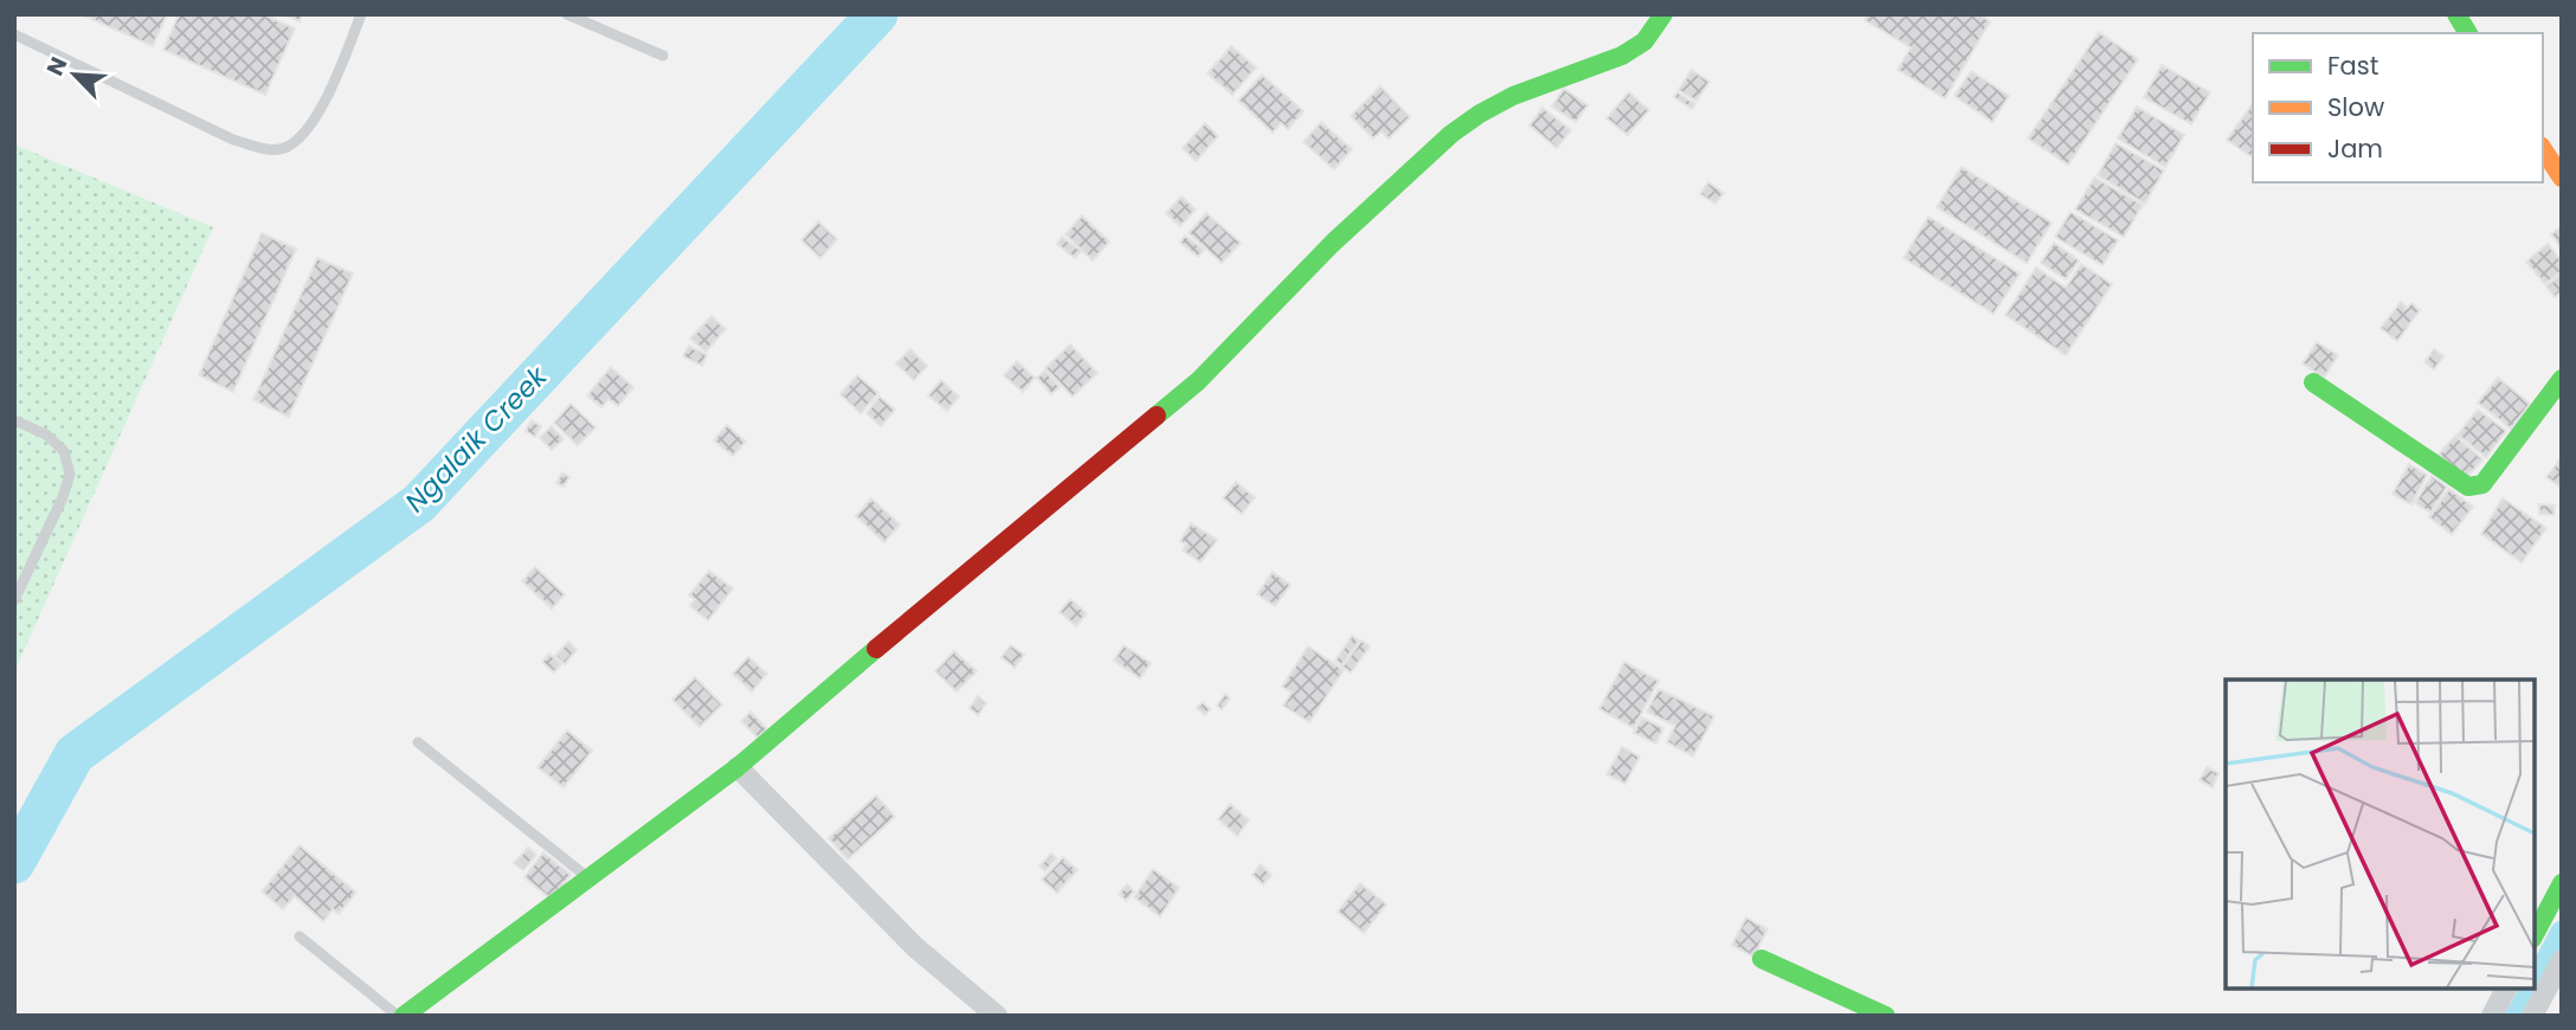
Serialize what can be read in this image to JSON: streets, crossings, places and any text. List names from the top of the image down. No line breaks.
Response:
{"water":["Ngalaik Creek"],"legend":["Fast","Slow","Jam"],"north":"top left"}
